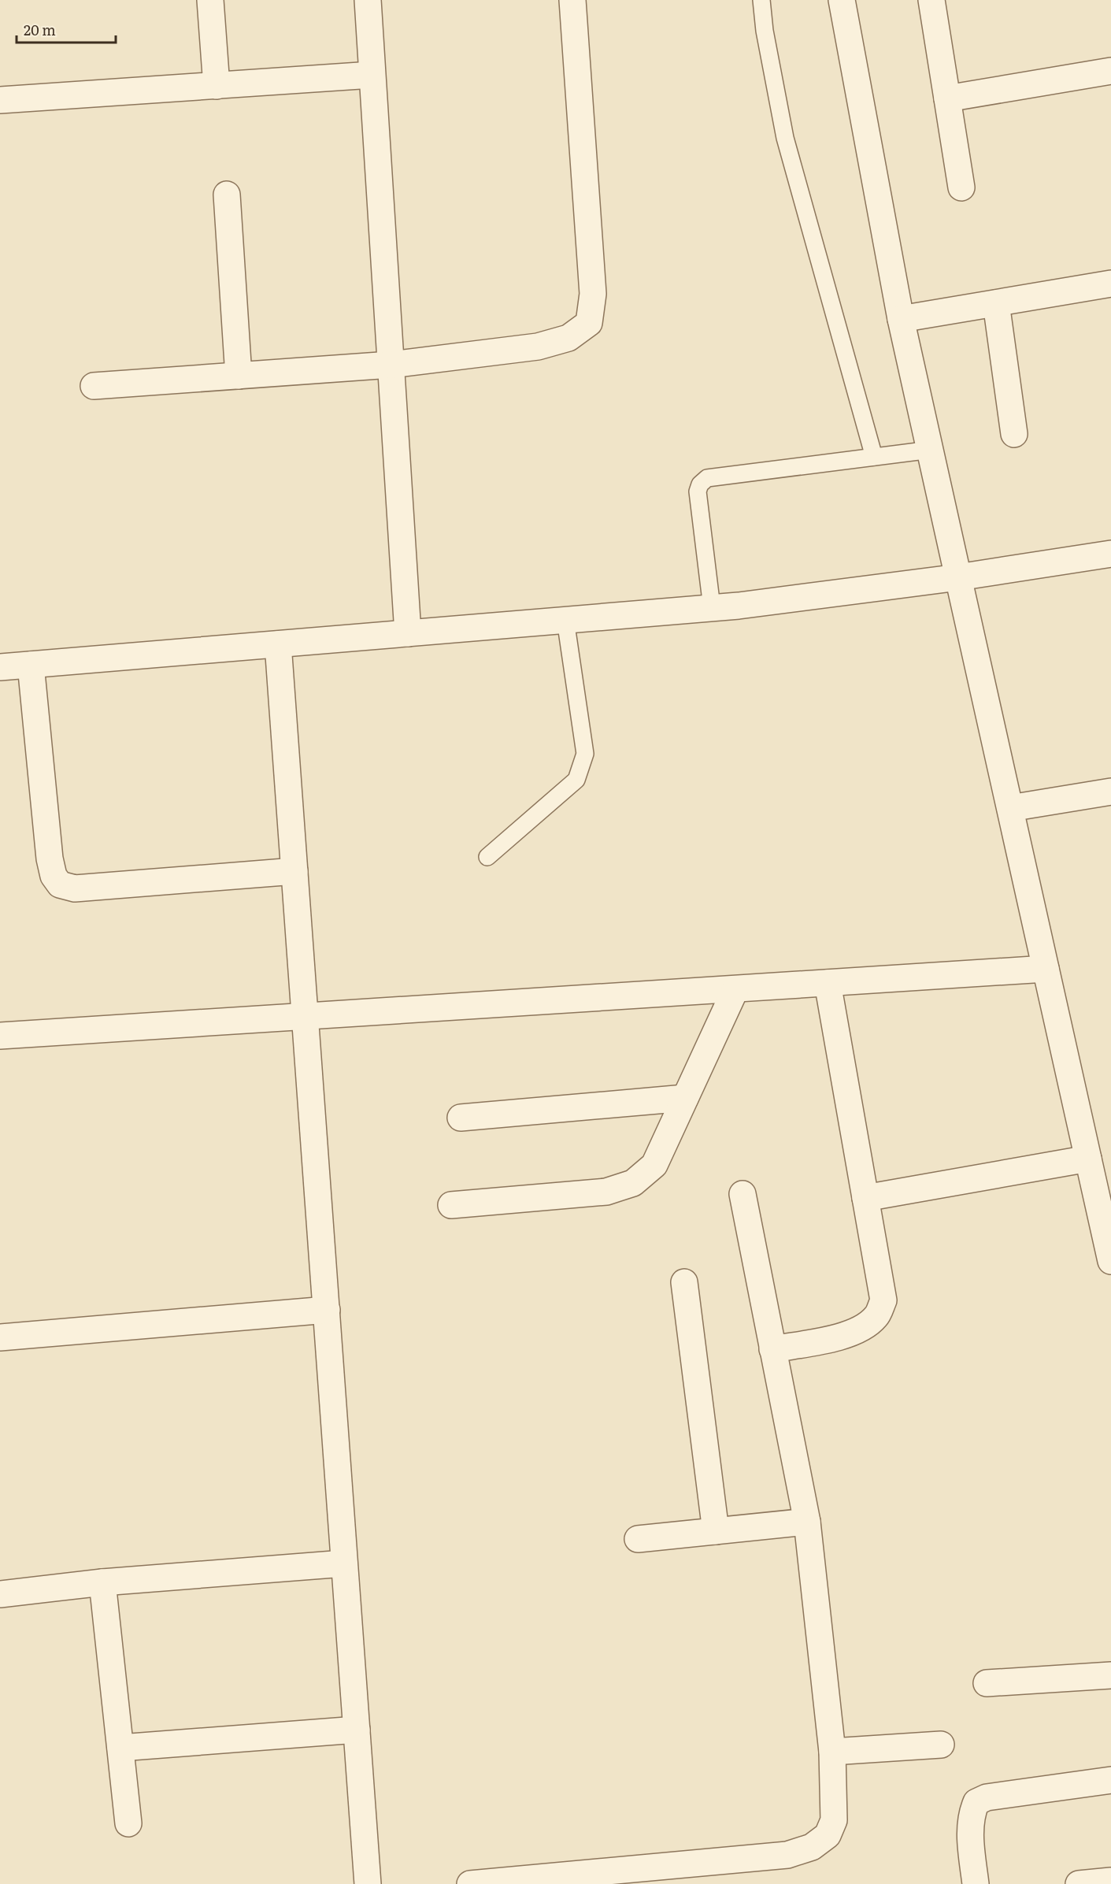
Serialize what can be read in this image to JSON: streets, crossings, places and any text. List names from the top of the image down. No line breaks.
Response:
{"scale_bar":"20 m"}
